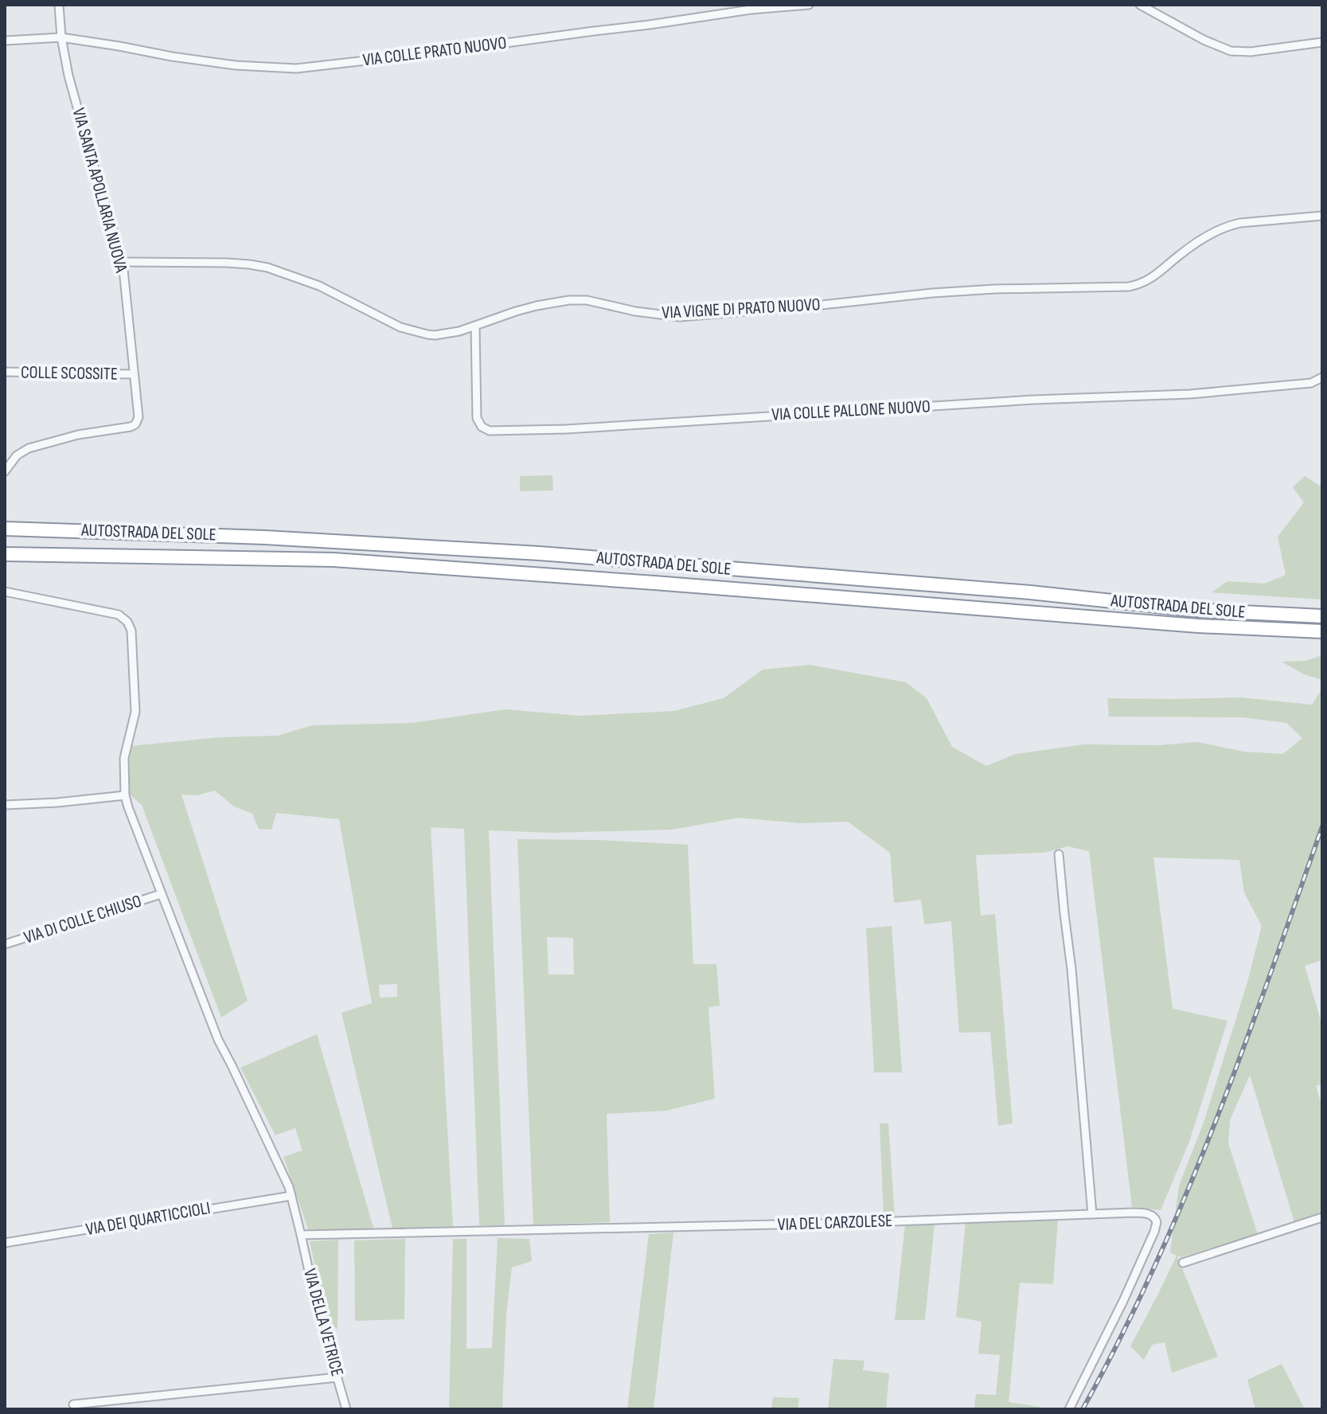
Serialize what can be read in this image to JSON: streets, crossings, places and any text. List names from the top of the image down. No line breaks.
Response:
{"streets":{"highway":["AUTOSTRADA DEL SOLE"],"street":["VIA COLLE PRATO NUOVO","VIA SANTA APOLLARIA NUOVA","VIA VIGNE DI PRATO NUOVO","COLLE SCOSSITE","VIA COLLE PALLONE NUOVO","VIA DI COLLE CHIUSO","VIA DEI QUARTICCIOLI","VIA DEL CARZOLESE","VIA DELLA VETRICE"]},"crossings":[["VIA COLLE PRATO NUOVO","VIA SANTA APOLLARIA NUOVA"],["VIA SANTA APOLLARIA NUOVA","VIA VIGNE DI PRATO NUOVO"],["VIA SANTA APOLLARIA NUOVA","COLLE SCOSSITE"],["VIA VIGNE DI PRATO NUOVO","VIA COLLE PALLONE NUOVO"],["VIA DI COLLE CHIUSO","VIA DELLA VETRICE"],["VIA DEI QUARTICCIOLI","VIA DELLA VETRICE"],["VIA DEL CARZOLESE","VIA DELLA VETRICE"]]}
